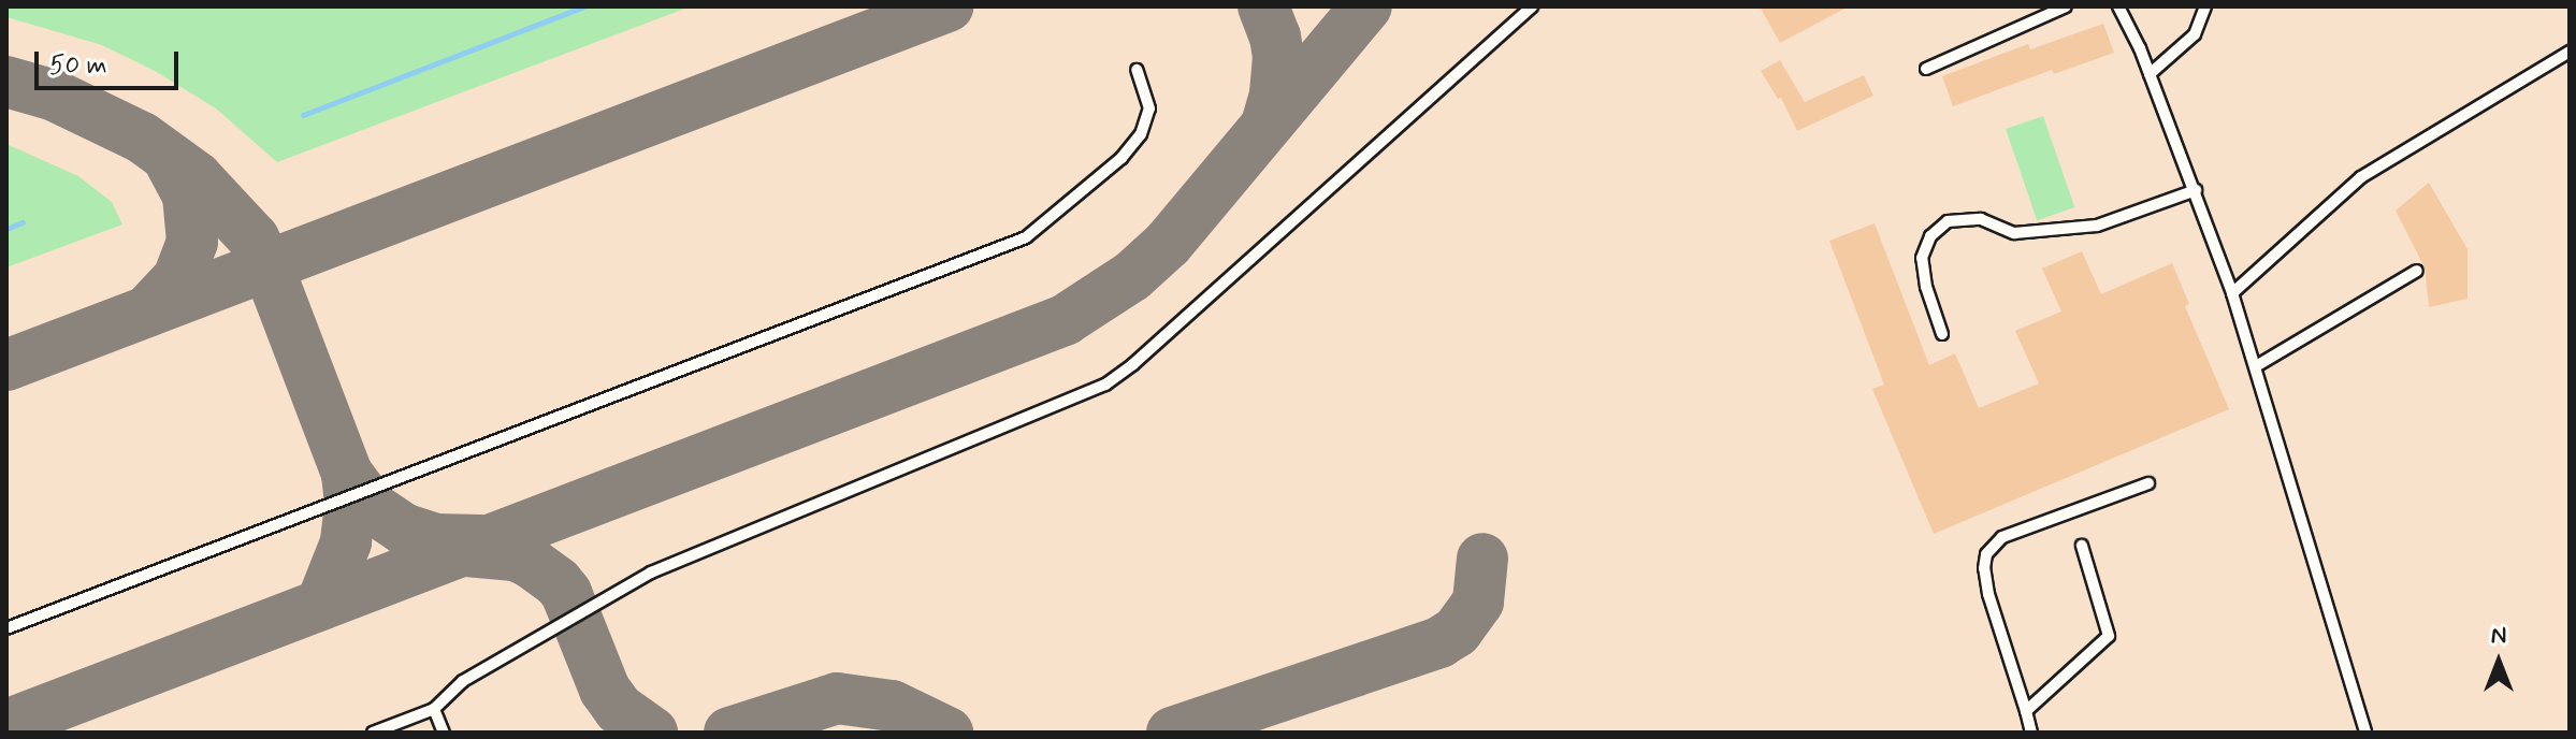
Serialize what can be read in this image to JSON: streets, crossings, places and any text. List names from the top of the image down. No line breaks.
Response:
{"scale_bar":"50 m","north":"top"}
